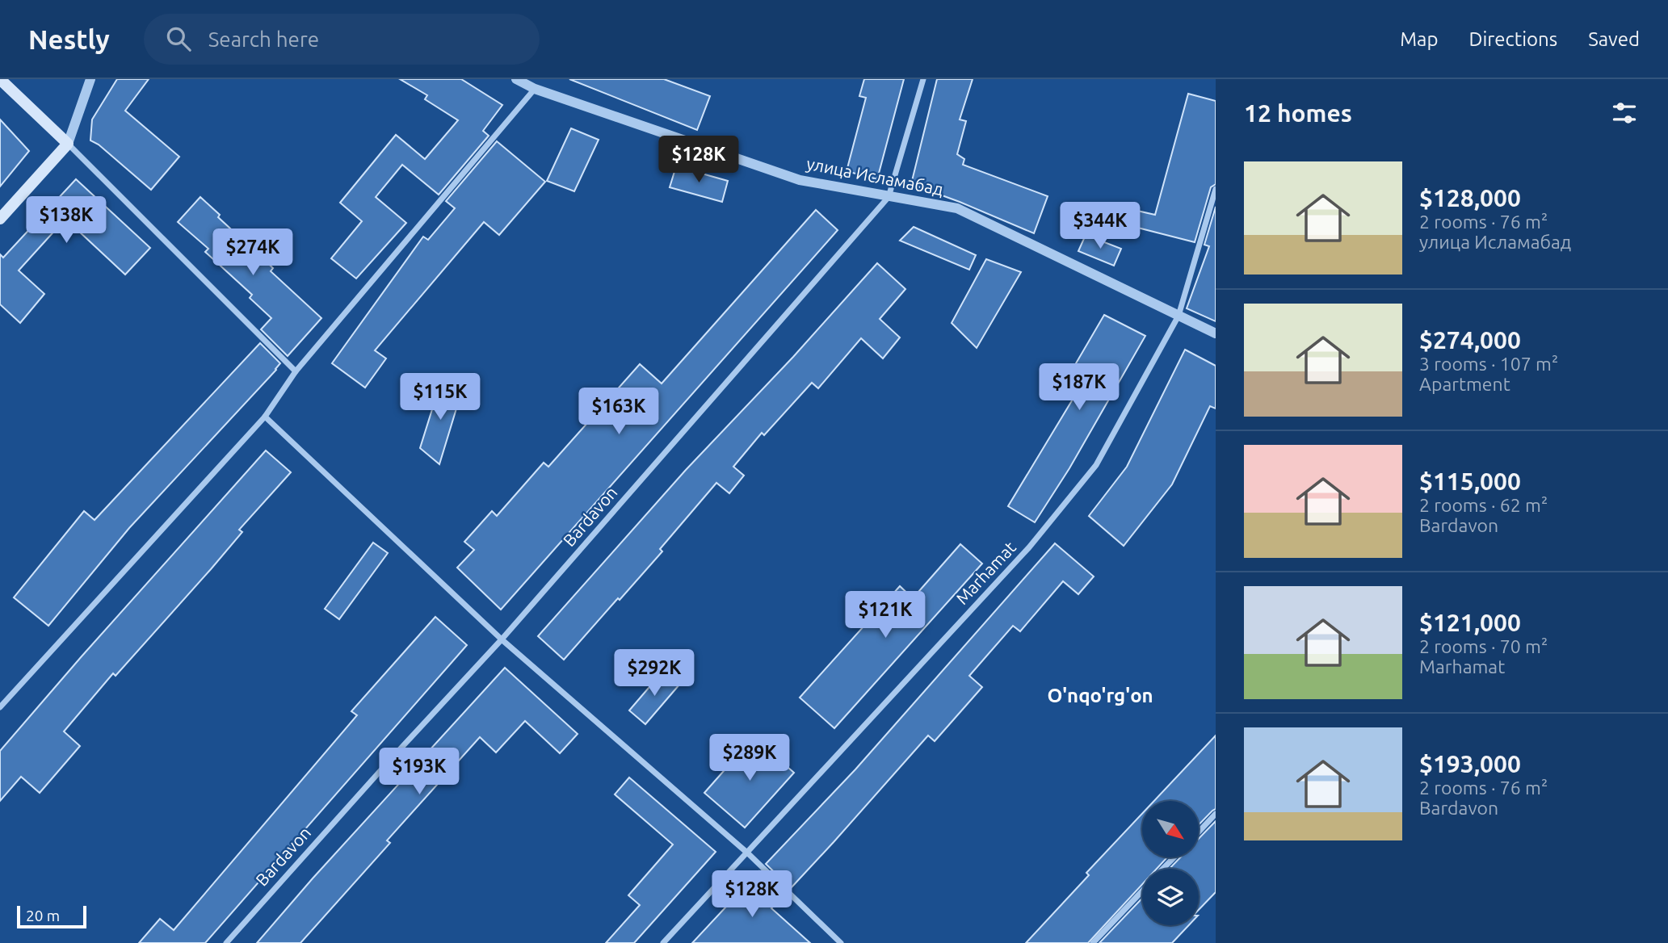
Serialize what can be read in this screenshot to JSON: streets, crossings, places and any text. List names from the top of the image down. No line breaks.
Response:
{"streets":{"street":["улица Исламабад","Bardavon","Marhamat"]},"crossings":[["улица Исламабад","Bardavon"],["улица Исламабад","Marhamat"]],"districts":["O'nqo'rg'on"],"scale_bar":"20 m","north":"bottom right","page":{"header":"Nestly","search":"Search here","nav":["Map","Directions","Saved"],"heading":"12 homes","price":["$128K","$138K","$344K","$274K","$187K","$115K","$163K","$121K","$292K","$289K","$193K","$128K"],"list":[{"name":"$128,000","note":"2 rooms · 76 m² · улица Исламабад"},{"name":"$274,000","note":"3 rooms · 107 m² · Apartment"},{"name":"$115,000","note":"2 rooms · 62 m² · Bardavon"},{"name":"$121,000","note":"2 rooms · 70 m² · Marhamat"},{"name":"$193,000","note":"2 rooms · 76 m² · Bardavon"}],"scale":"20 m"}}
